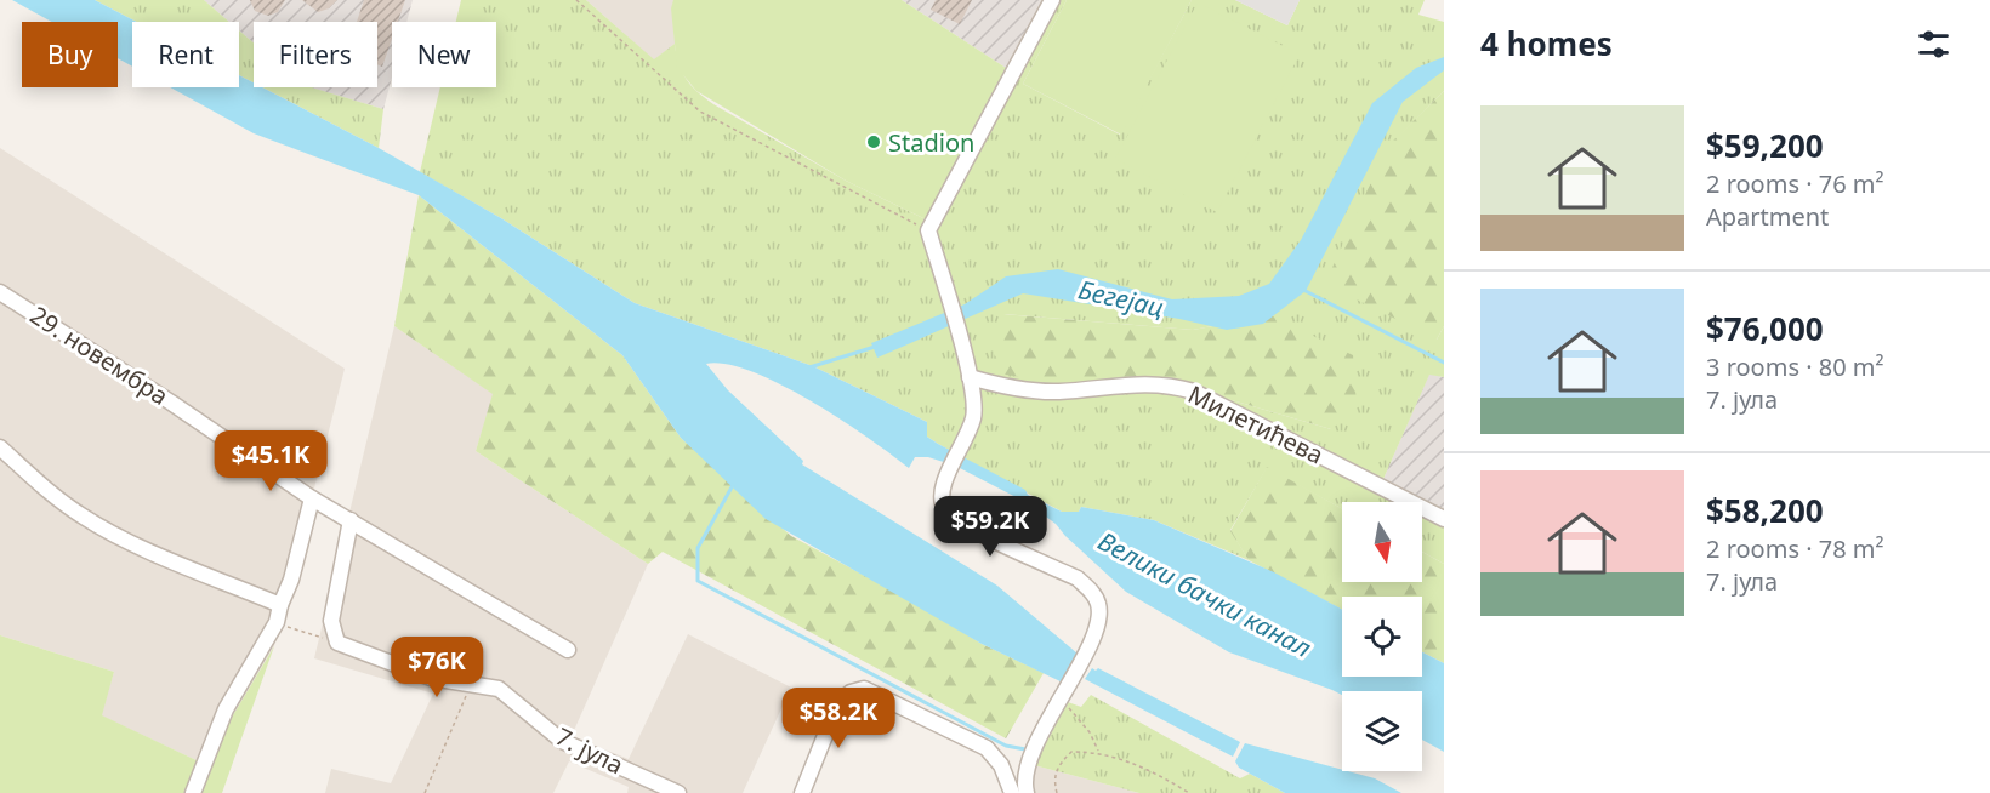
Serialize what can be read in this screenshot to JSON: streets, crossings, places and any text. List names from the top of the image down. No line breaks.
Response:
{"streets":{"street":["29. новембра","Милетићева","7. јула"]},"water":["Бегејац","Велики бачки канал"],"places":["Stadion"],"north":"bottom","page":{"heading":"4 homes","chip":["Buy","Rent","Filters","New"],"list":[{"name":"$59,200","note":"2 rooms · 76 m² · Apartment"},{"name":"$76,000","note":"3 rooms · 80 m² · 7. јула"},{"name":"$58,200","note":"2 rooms · 78 m² · 7. јула"}],"price":["$45.1K","$59.2K","$76K","$58.2K"]}}
